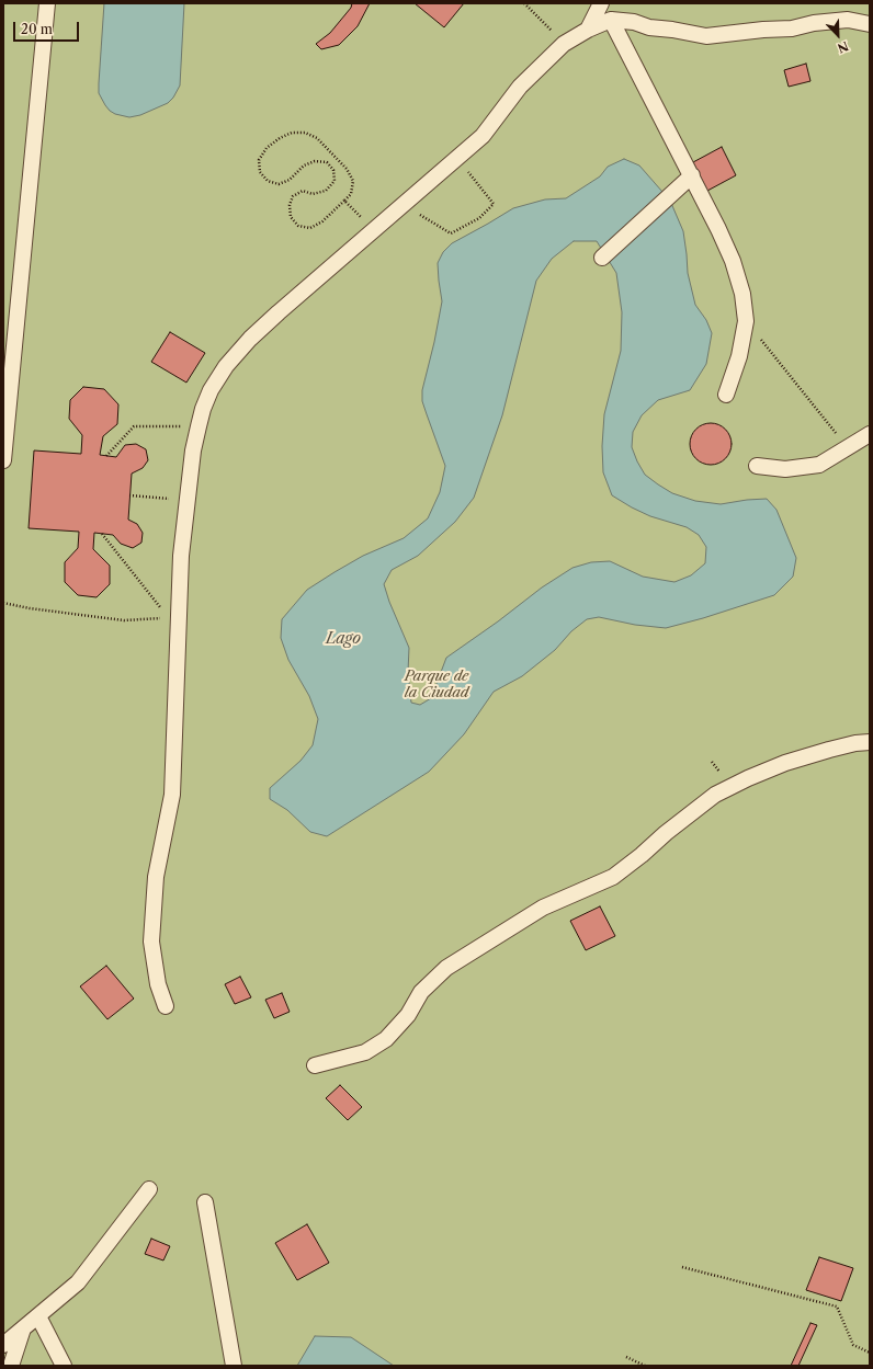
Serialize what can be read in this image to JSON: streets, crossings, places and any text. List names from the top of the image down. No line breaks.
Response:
{"water":["Lago"],"parks":["Parque de la Ciudad"],"scale_bar":"20 m","north":"bottom right"}
